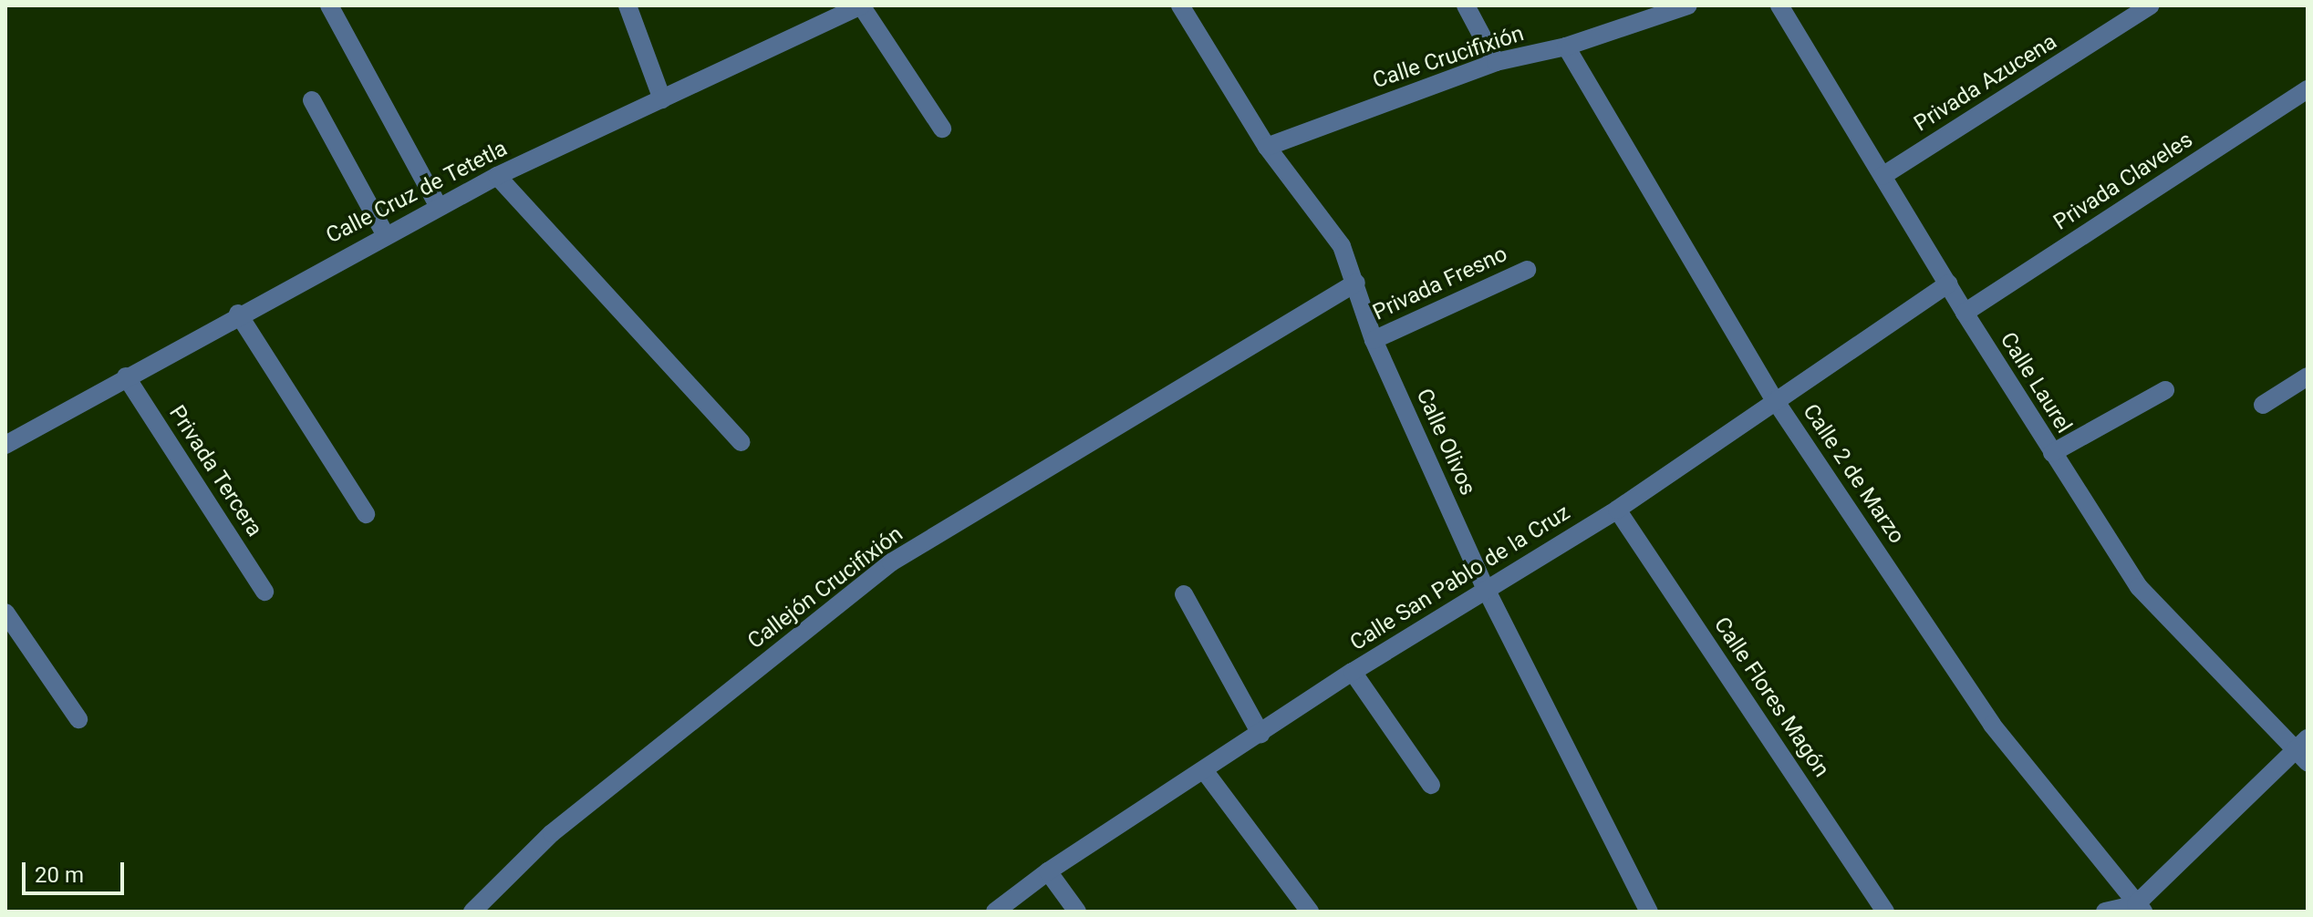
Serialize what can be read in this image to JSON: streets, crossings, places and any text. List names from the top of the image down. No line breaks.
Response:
{"streets":{"street":["Calle Crucifixión","Privada Azucena","Privada Claveles","Calle Cruz de Tetetla","Privada Fresno","Calle Laurel","Calle Olivos","Privada Tercera","Calle 2 de Marzo","Calle San Pablo de la Cruz","Callejón Crucifixión","Calle Flores Magón"]},"crossings":[["Calle Crucifixión","Calle Olivos"],["Calle Crucifixión","Calle 2 de Marzo"],["Privada Azucena","Calle Laurel"],["Privada Claveles","Calle Laurel"],["Calle Cruz de Tetetla","Privada Tercera"],["Privada Fresno","Calle Olivos"],["Calle Laurel","Calle San Pablo de la Cruz"],["Calle Olivos","Calle San Pablo de la Cruz"],["Calle Olivos","Callejón Crucifixión"],["Calle 2 de Marzo","Calle San Pablo de la Cruz"],["Calle San Pablo de la Cruz","Calle Flores Magón"]],"scale_bar":"20 m"}
